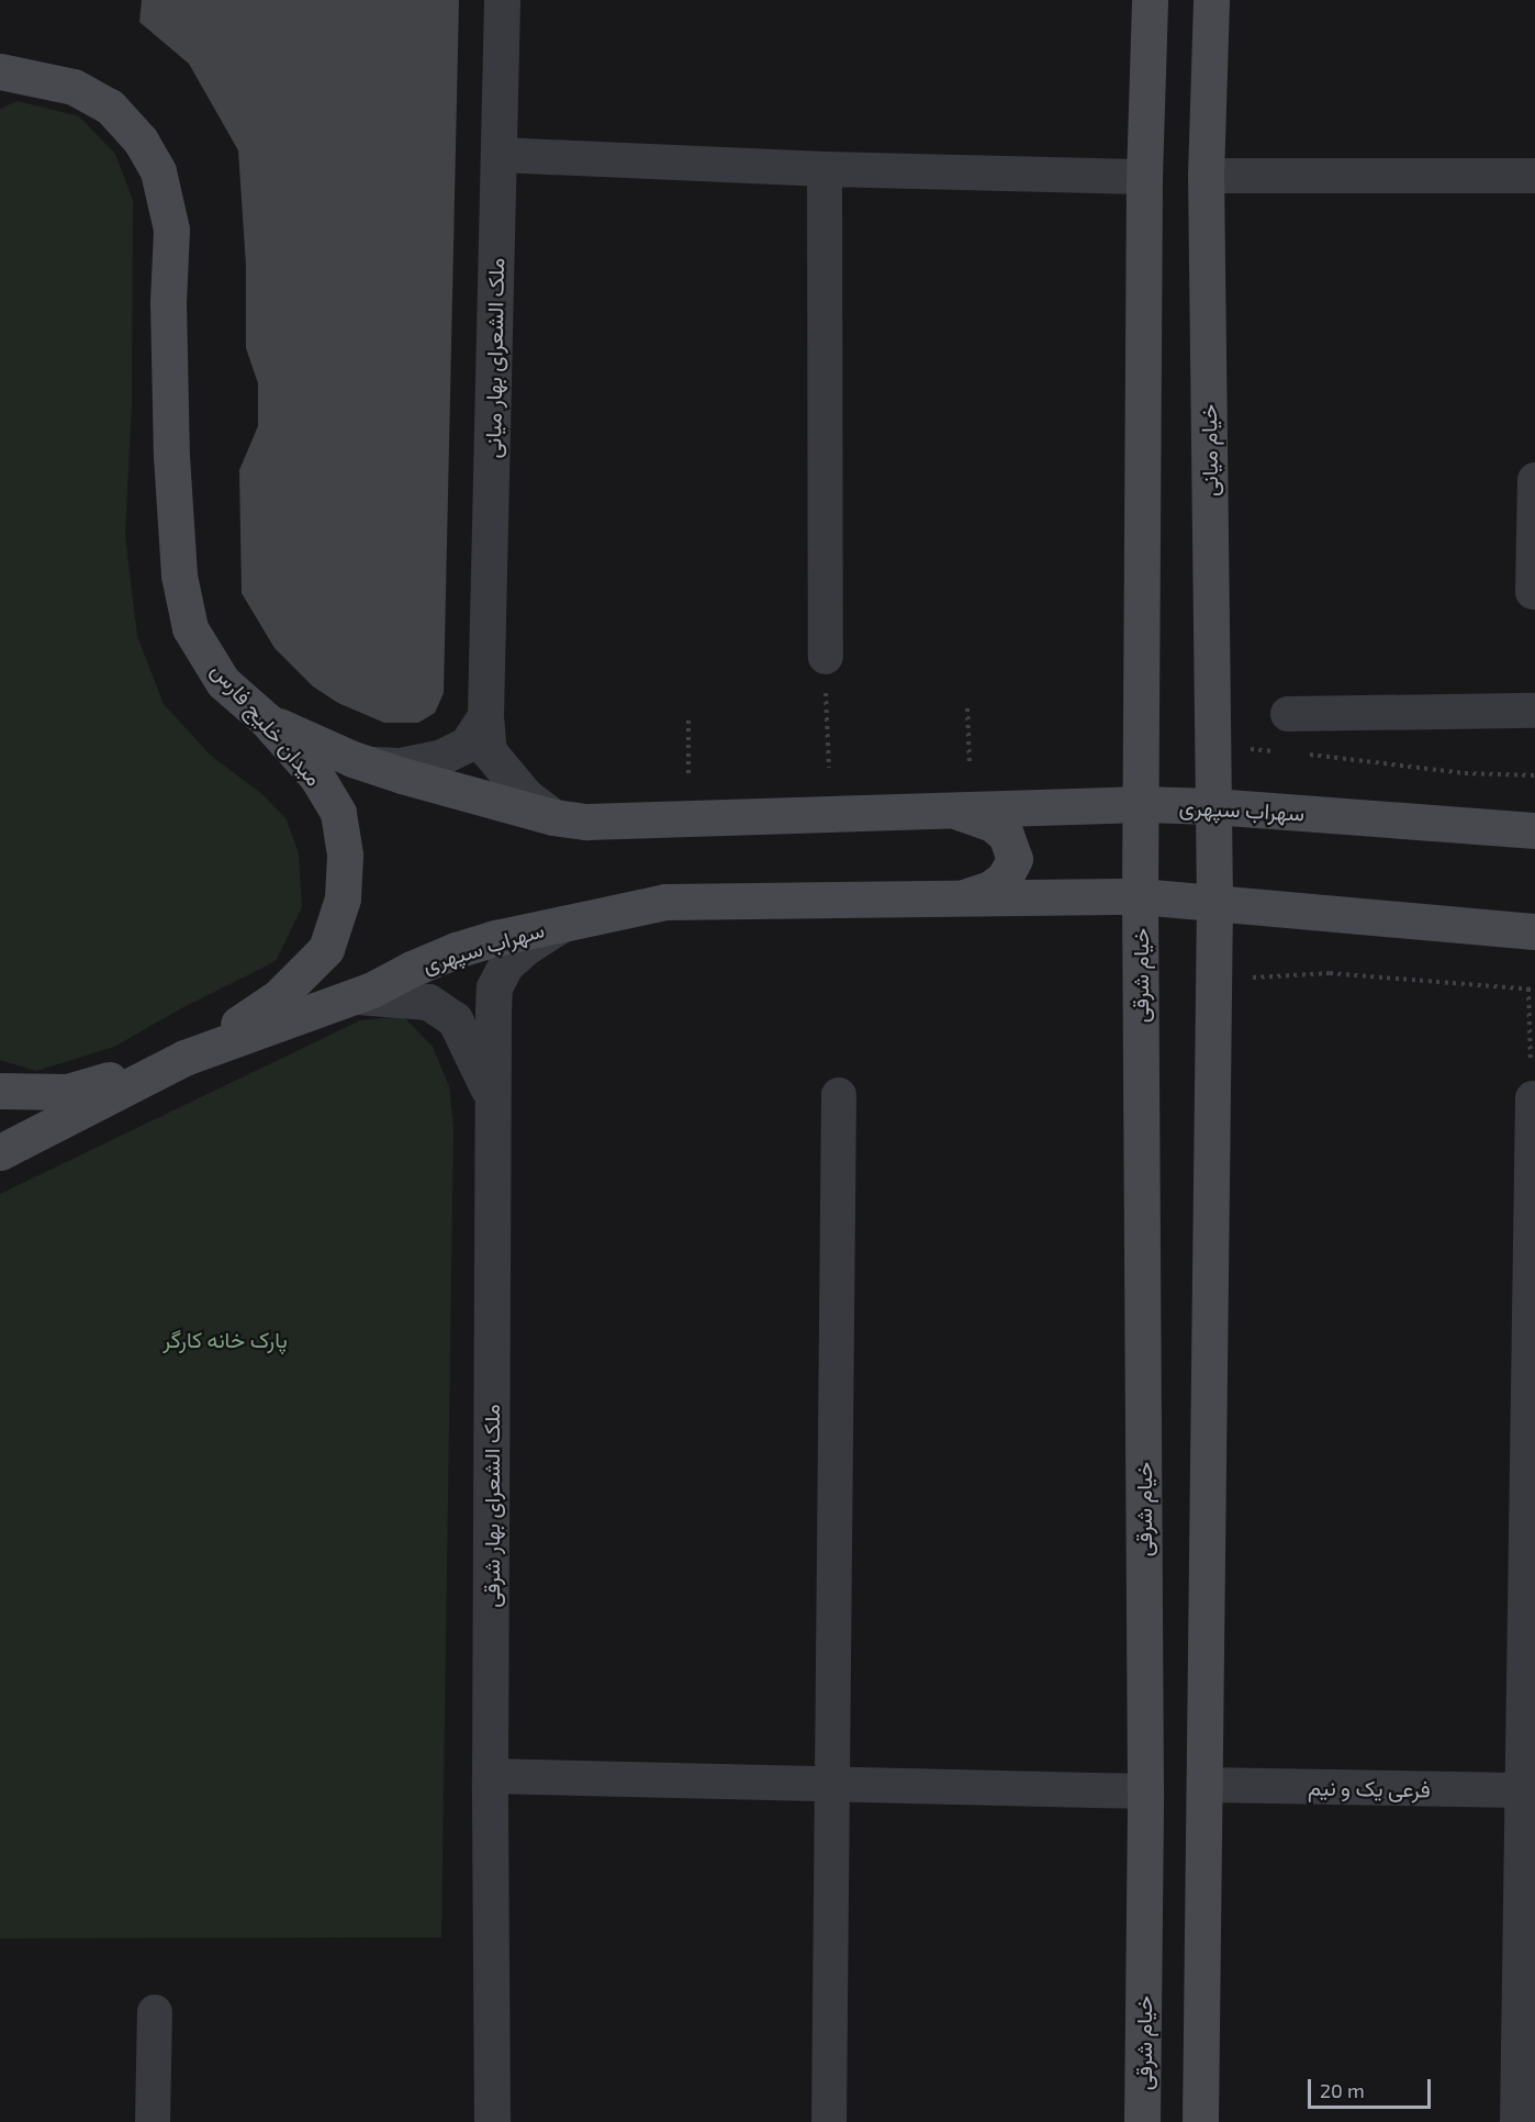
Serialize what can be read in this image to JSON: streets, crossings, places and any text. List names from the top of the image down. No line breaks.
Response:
{"streets":{"main road":["خیام میانی","میدان خلیج فارس","سهراب سپهری","خیام شرقی"],"street":["ملک الشعرای بهار میانی","ملک الشعرای بهار شرقی","فرعی یک و نیم"]},"crossings":[["ملک الشعرای بهار میانی","سهراب سپهری"],["خیام میانی","سهراب سپهری"],["میدان خلیج فارس","سهراب سپهری"],["سهراب سپهری","خیام شرقی"],["سهراب سپهری","ملک الشعرای بهار شرقی"]],"parks":["پارک خانه کارگر"],"scale_bar":"20 m"}
